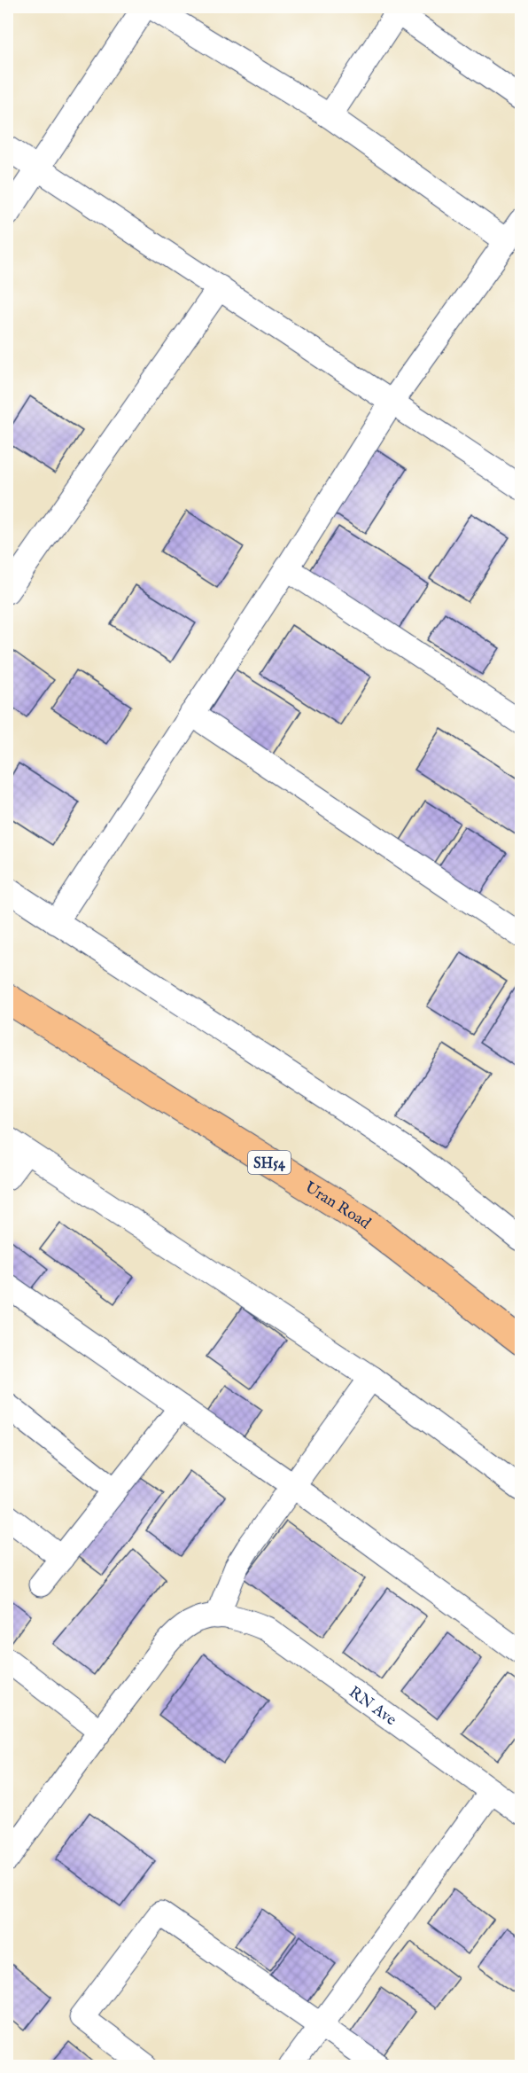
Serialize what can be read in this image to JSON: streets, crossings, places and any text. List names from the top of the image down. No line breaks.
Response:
{"streets":{"main road":["SH54","Uran Road"],"street":["RN Ave"]}}
